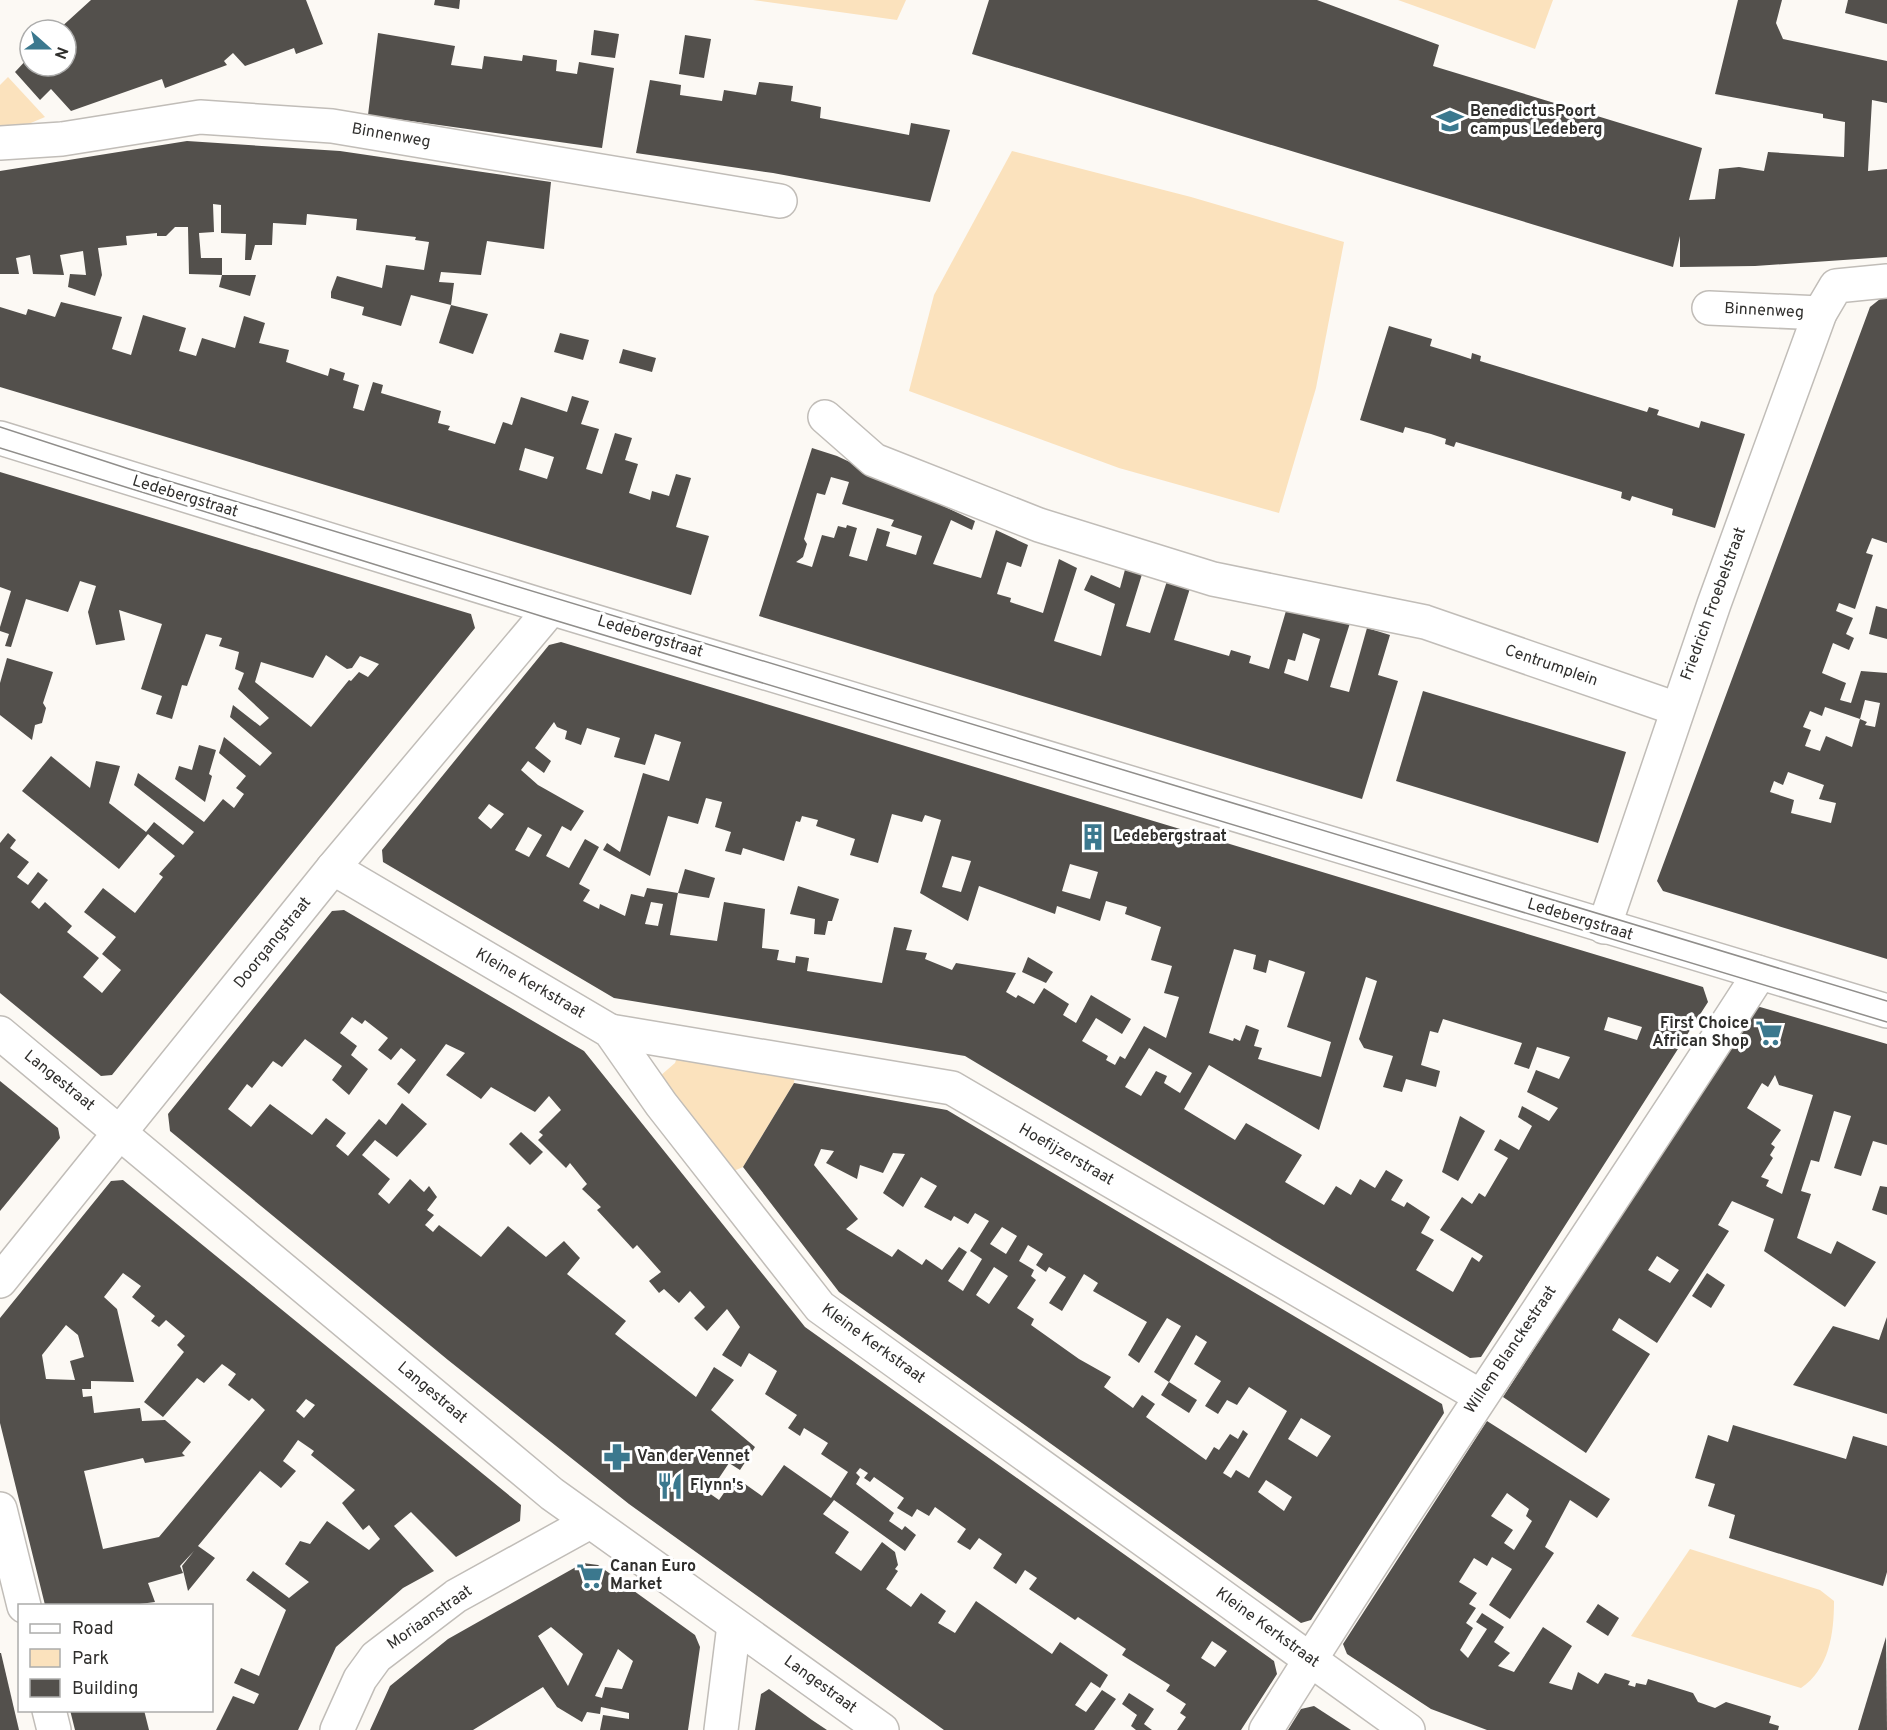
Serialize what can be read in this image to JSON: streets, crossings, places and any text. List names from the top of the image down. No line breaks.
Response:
{"streets":{"street":["Binnenweg","Ledebergstraat","Friedrich Froebelstraat","Centrumplein","Doorgangstraat","Kleine Kerkstraat","Langestraat","Hoefijzerstraat","Willem Blanckestraat","Moriaanstraat"]},"crossings":[["Binnenweg","Friedrich Froebelstraat"],["Ledebergstraat","Friedrich Froebelstraat"],["Ledebergstraat","Doorgangstraat"],["Ledebergstraat","Willem Blanckestraat"],["Friedrich Froebelstraat","Centrumplein"],["Doorgangstraat","Kleine Kerkstraat"],["Doorgangstraat","Langestraat"],["Kleine Kerkstraat","Hoefijzerstraat"],["Kleine Kerkstraat","Willem Blanckestraat"],["Langestraat","Moriaanstraat"],["Hoefijzerstraat","Willem Blanckestraat"]],"places":{"school or university":["BenedictusPoort campus Ledeberg"],"building":["Ledebergstraat"],"supermarket":["First Choice African Shop","Canan Euro Market"],"pharmacy":["Van der Vennet"],"restaurant":["Flynn's"]},"legend":["Road","Park","Building"],"north":"right"}
